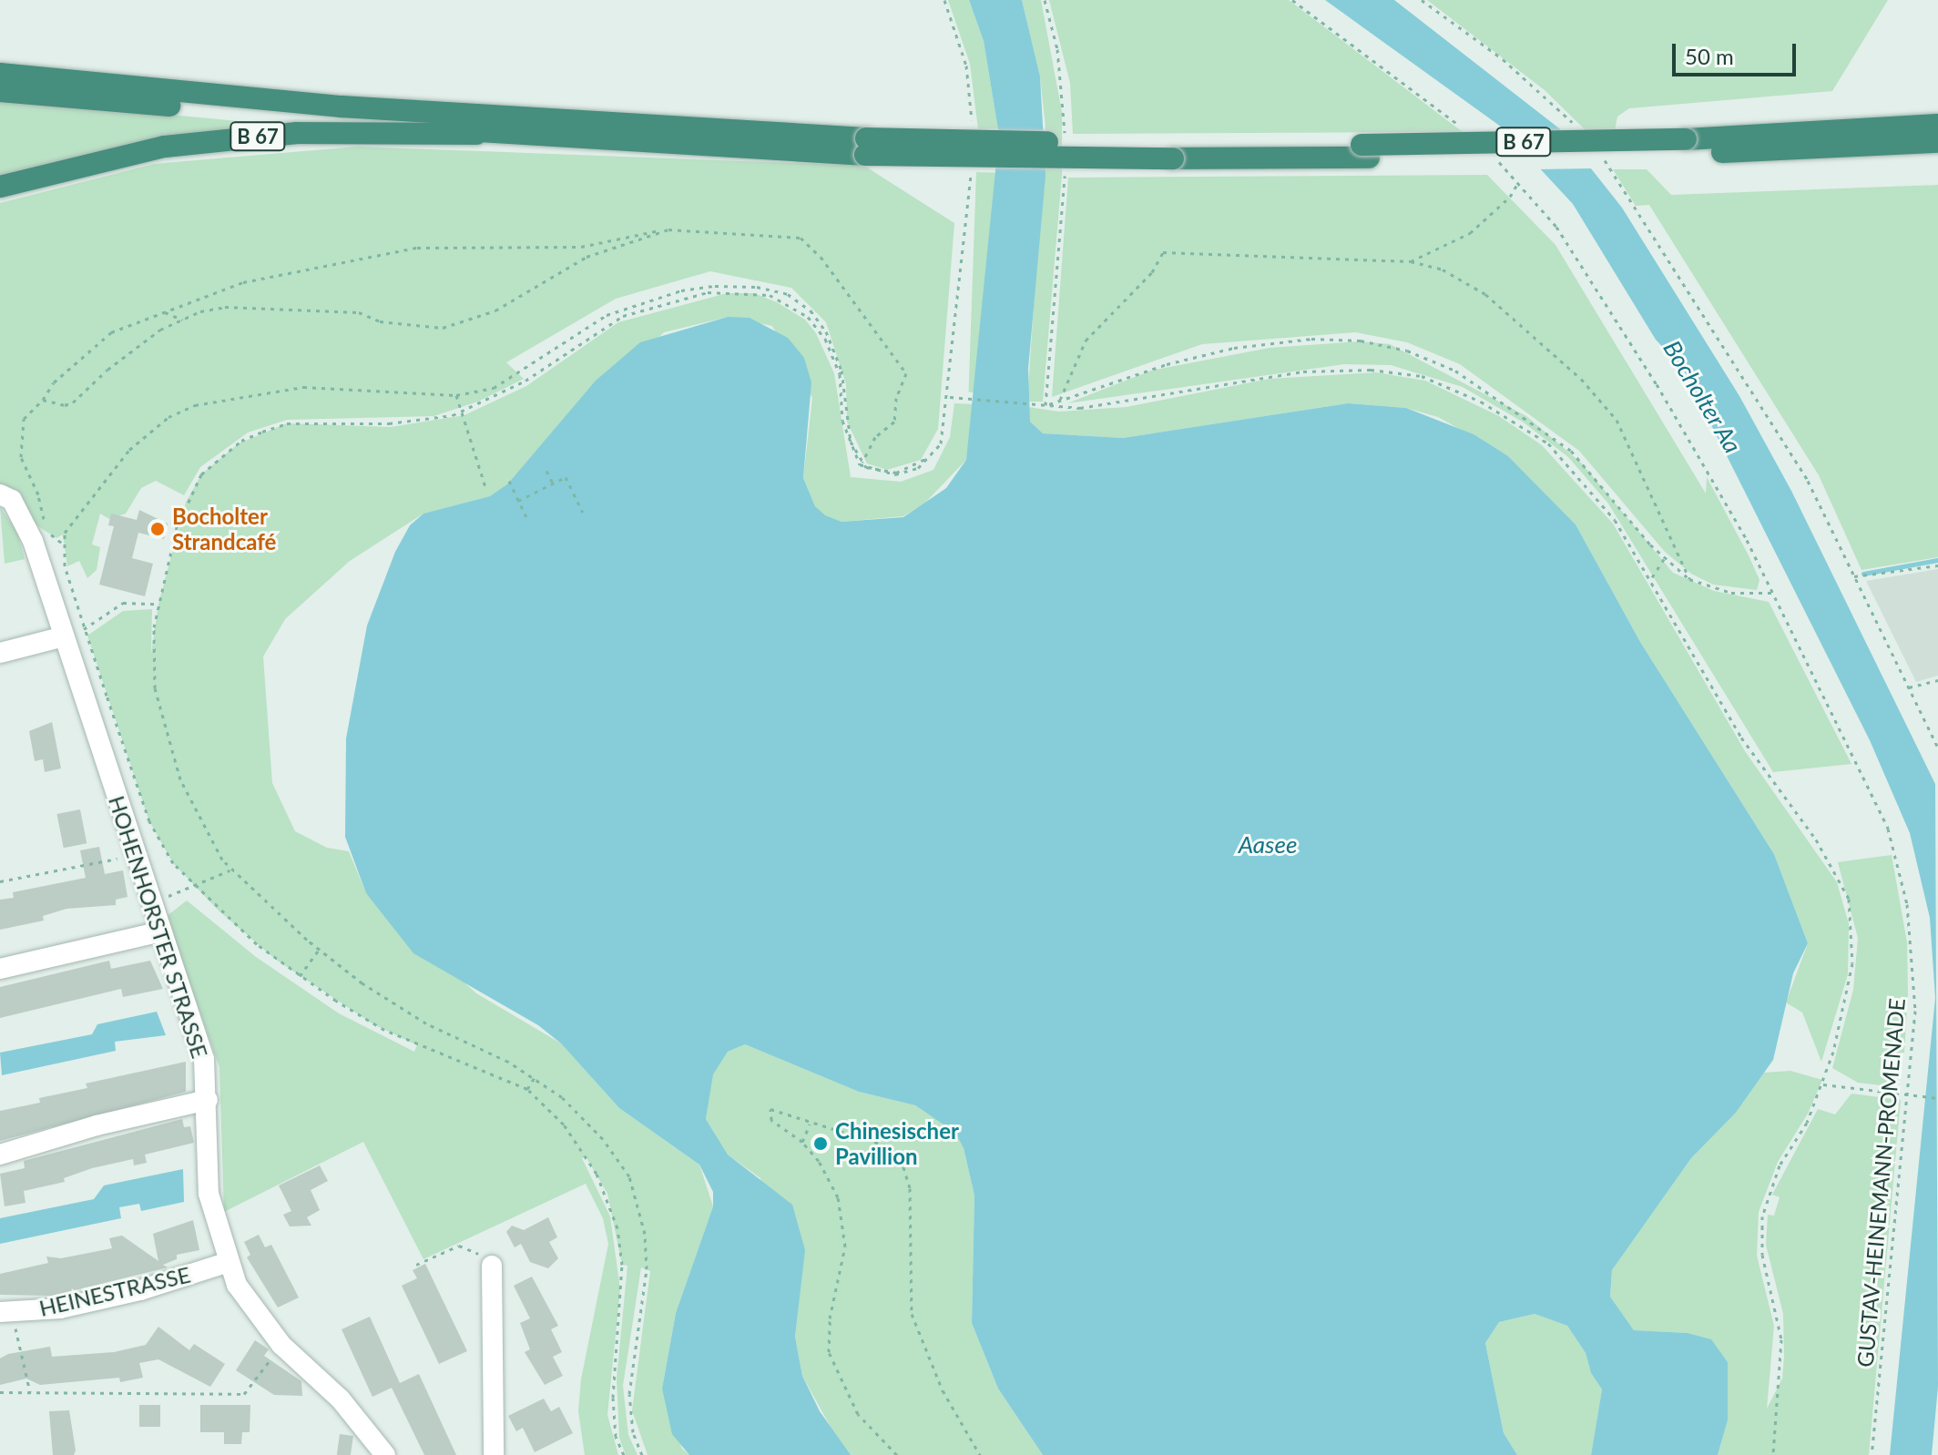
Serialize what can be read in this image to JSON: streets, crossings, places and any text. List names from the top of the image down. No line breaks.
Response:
{"streets":{"highway":["B 67"],"street":["HOHENHORSTER STRASSE","HEINESTRASSE"],"path":["GUSTAV-HEINEMANN-PROMENADE"]},"crossings":[["HOHENHORSTER STRASSE","HEINESTRASSE"]],"water":["Bocholter Aa","Aasee"],"places":["Bocholter Strandcafé","Chinesischer Pavillion"],"scale_bar":"50 m"}
